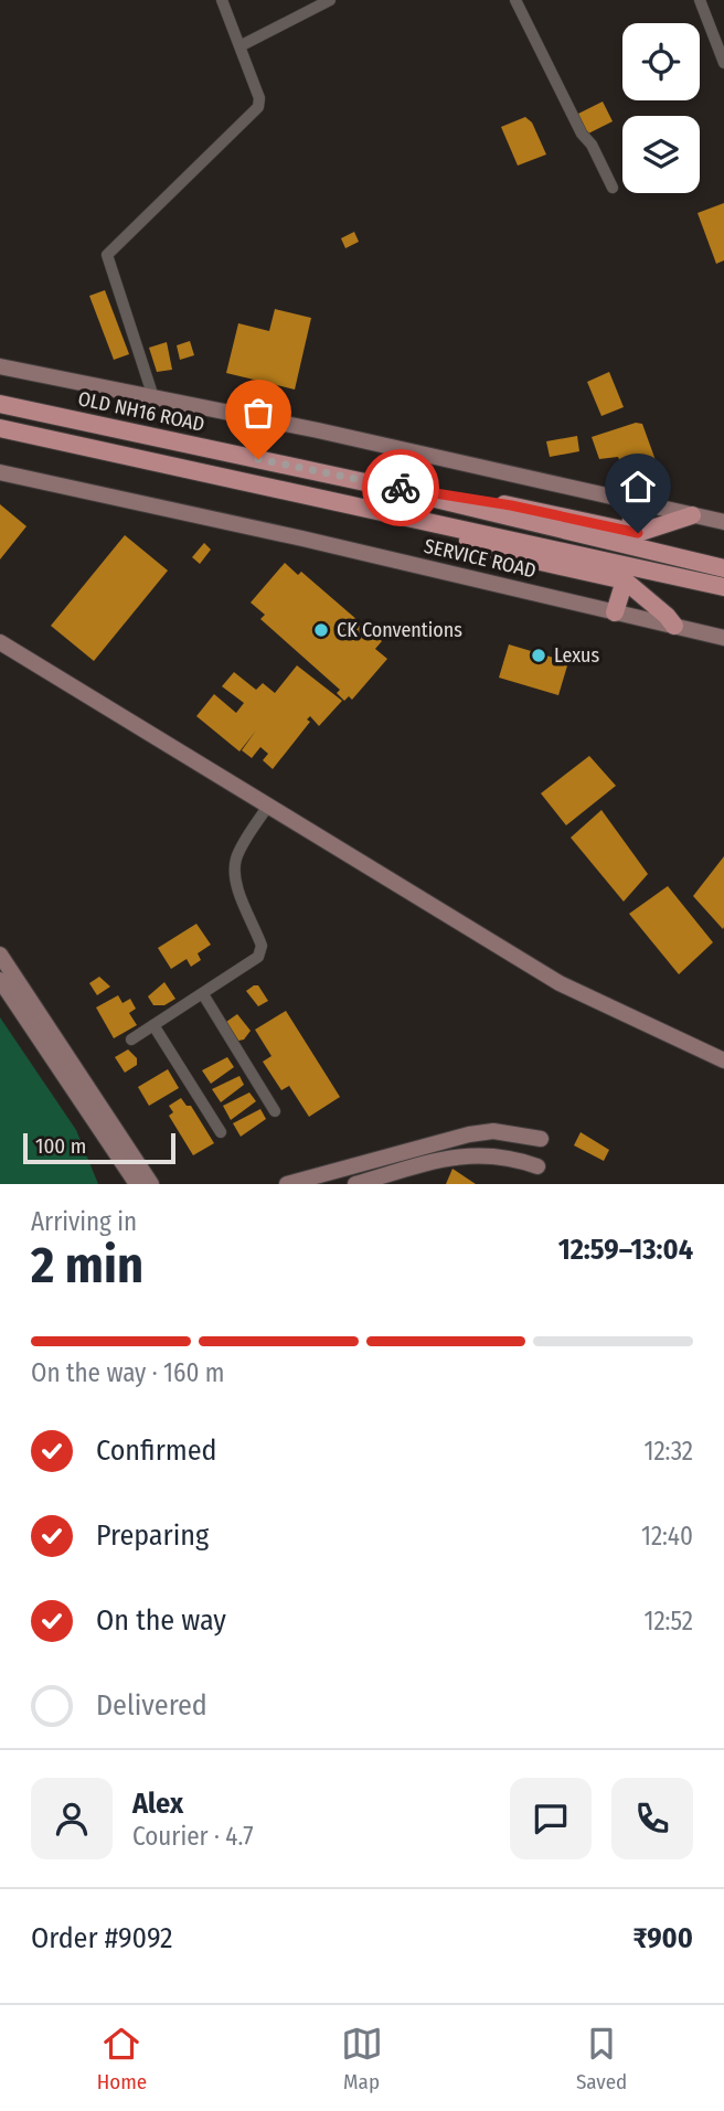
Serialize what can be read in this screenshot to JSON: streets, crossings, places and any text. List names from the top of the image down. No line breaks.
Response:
{"streets":{"main road":["OLD NH16 ROAD"],"street":["SERVICE ROAD"]},"places":["CK Conventions","Lexus"],"scale_bar":"100 m","page":{"scale":"100 m","heading":["2 min","Arriving in","12:59–13:04"],"panel":["Alex","Courier · 4.7","Order #9092","₹900"],"bar":"On the way · 160 m","list":[["Confirmed","12:32"],["Preparing","12:40"],["On the way","12:52"],"Delivered"],"tabs":["Home","Map","Saved"]}}
